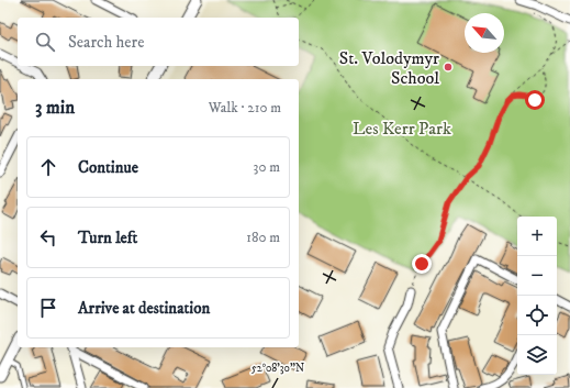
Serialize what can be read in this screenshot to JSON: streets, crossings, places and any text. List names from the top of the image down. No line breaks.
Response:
{"parks":["Les Kerr Park"],"places":["St. Volodymyr School"],"north":"top left","page":{"search":"Search here","heading":["3 min","Walk · 210 m"],"list":[["Continue","30 m"],["Turn left","180 m"],"Arrive at destination"],"map_buttons":["+","−"]},"coordinates":["52°08'30\"N"]}
